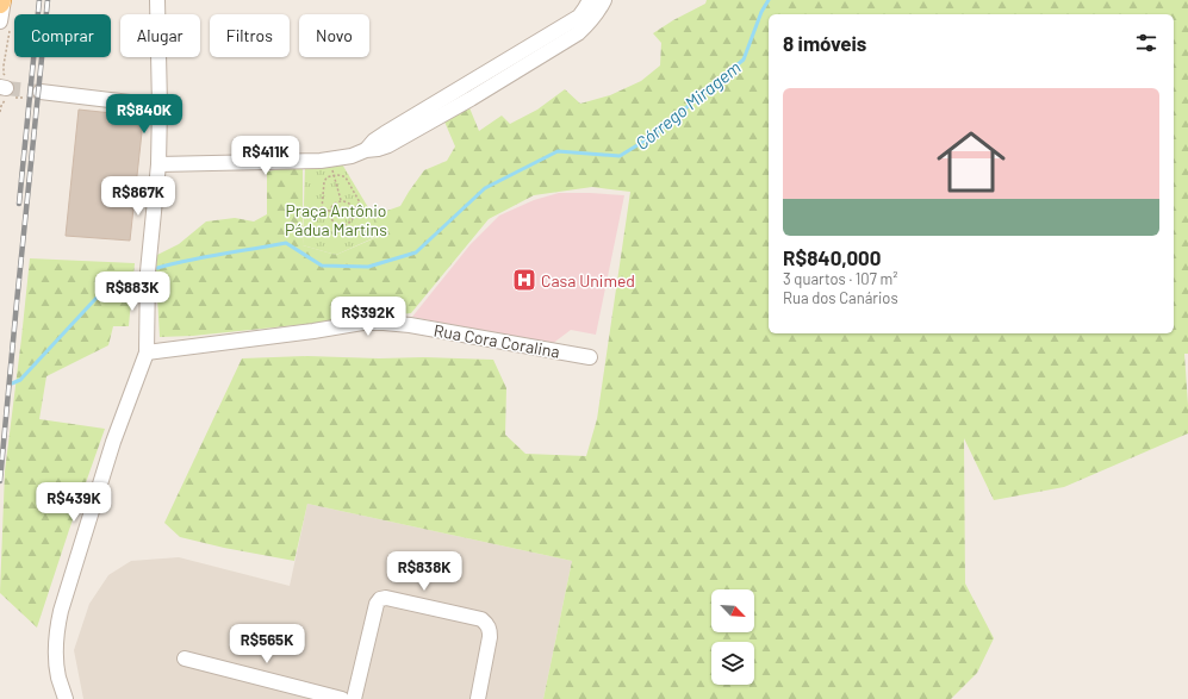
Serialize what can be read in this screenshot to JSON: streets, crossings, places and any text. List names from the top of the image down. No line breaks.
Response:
{"streets":{"street":["Rua Cora Coralina"]},"water":["Córrego Miragem"],"parks":["Praça Antônio Pádua Martins"],"places":{"hospital":["Casa Unimed"]},"north":"bottom right","page":{"chip":["Comprar","Alugar","Filtros","Novo"],"heading":"8 imóveis","list":[{"name":"R$840,000","note":"3 quartos · 107 m² · Rua dos Canários"}],"price":["R$840K","R$411K","R$867K","R$883K","R$392K","R$439K","R$838K","R$565K"]}}
